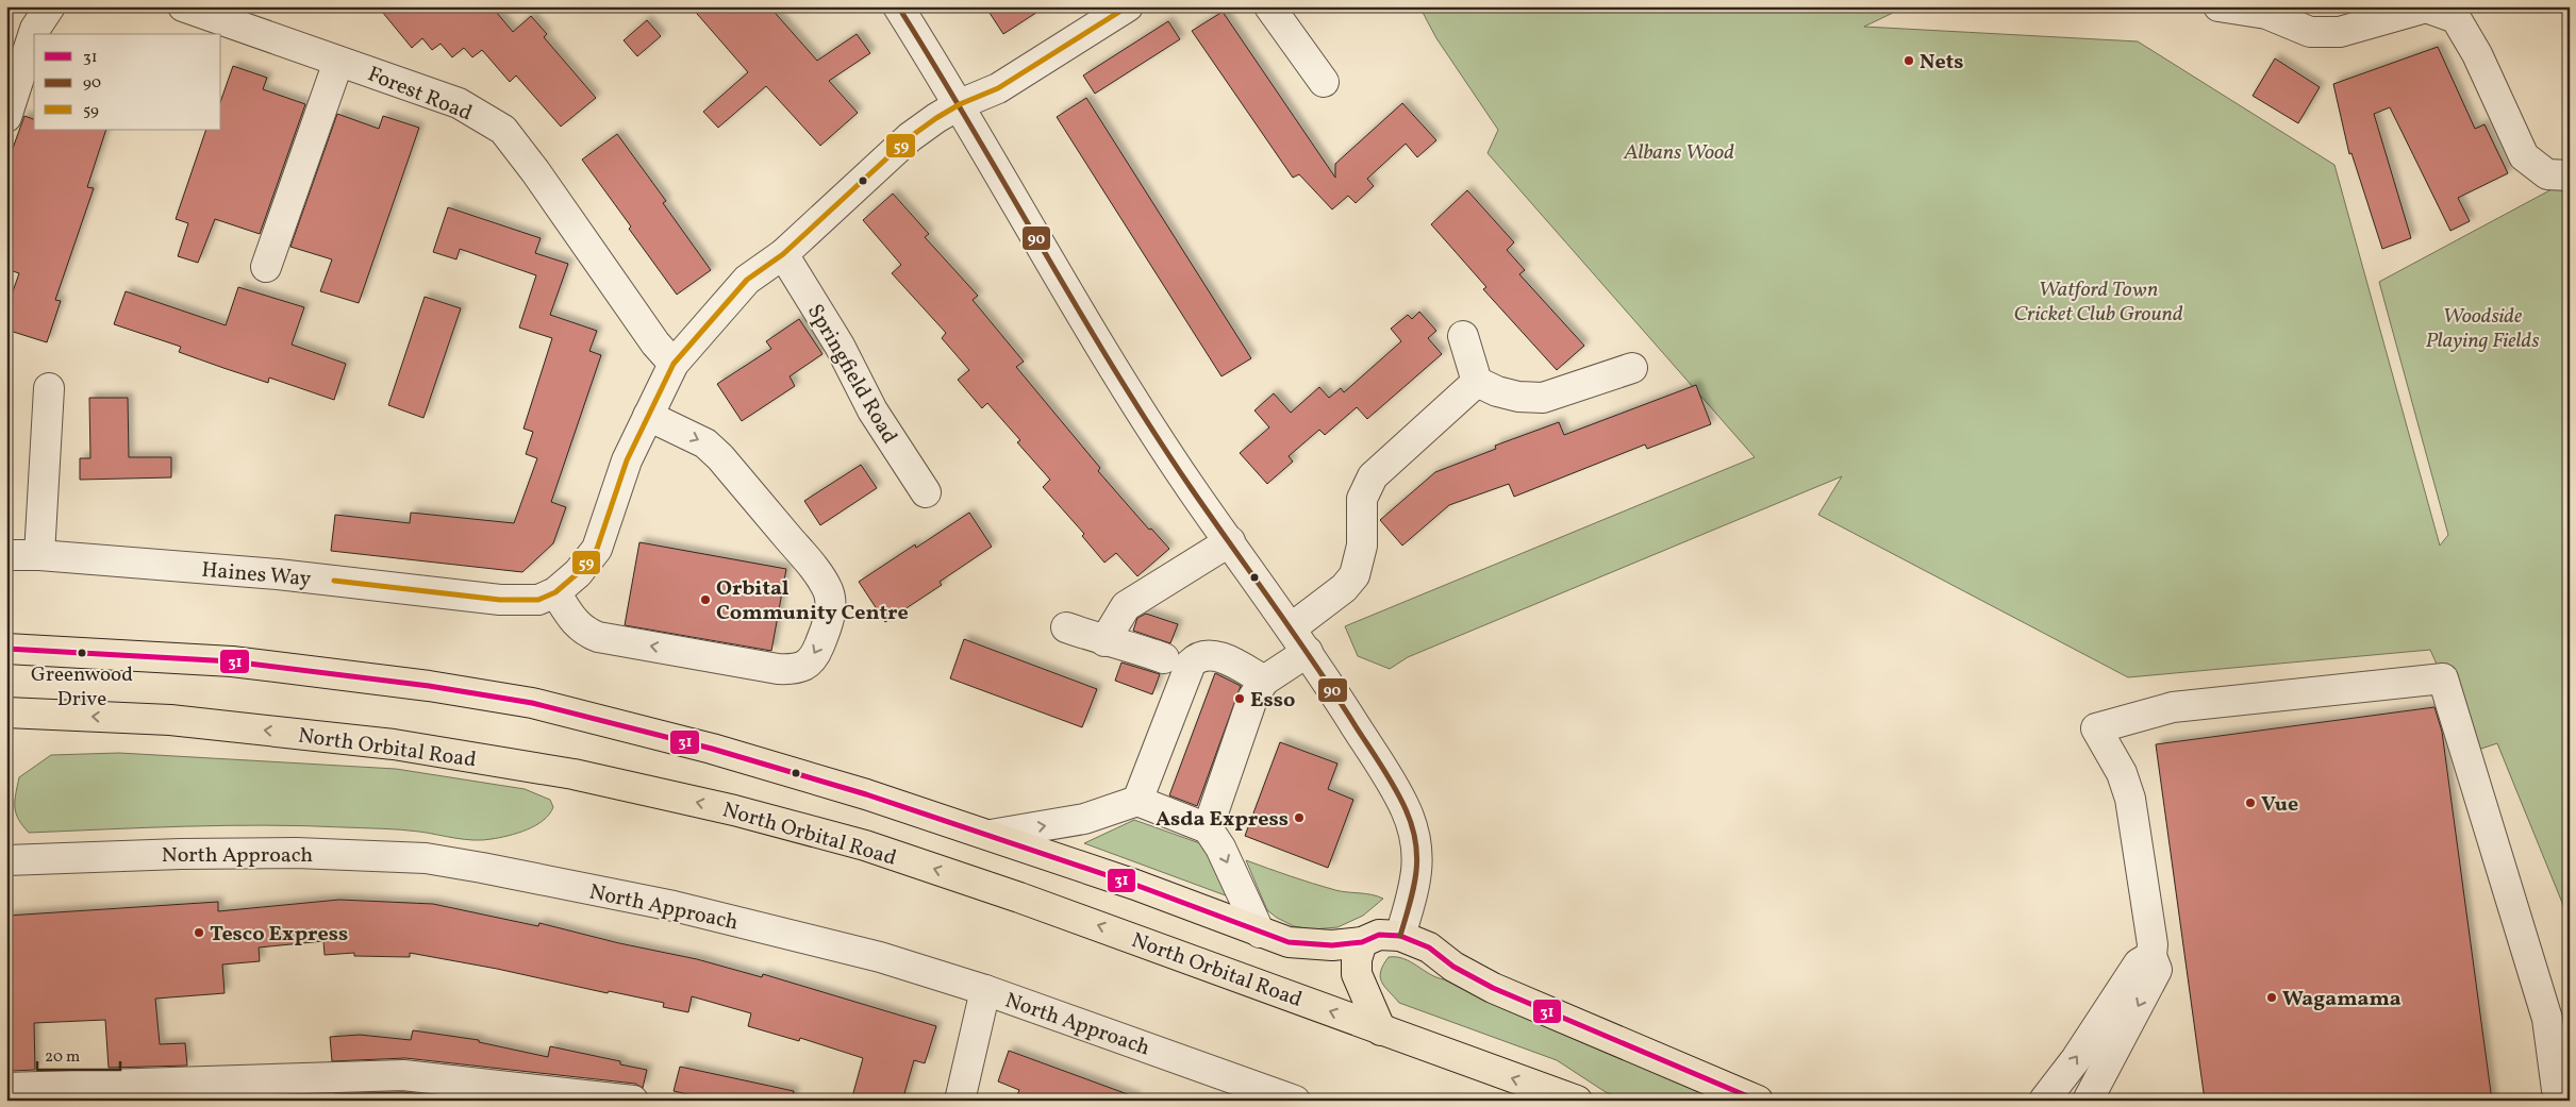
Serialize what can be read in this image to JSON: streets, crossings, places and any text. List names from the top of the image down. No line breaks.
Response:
{"streets":{"highway":["North Orbital Road"],"street":["Forest Road","Springfield Road","Haines Way","North Approach"]},"crossings":[["Forest Road","Haines Way"],["Springfield Road","Haines Way"]],"parks":["Albans Wood","Watford Town Cricket Club Ground","Woodside Playing Fields"],"places":["Nets","Orbital Community Centre","Greenwood Drive","Esso","Vue","Asda Express","Tesco Express","Wagamama"],"lines":["transit line 90","transit line 59","transit line 31"],"legend":["31","90","59"],"scale_bar":"20 m"}
